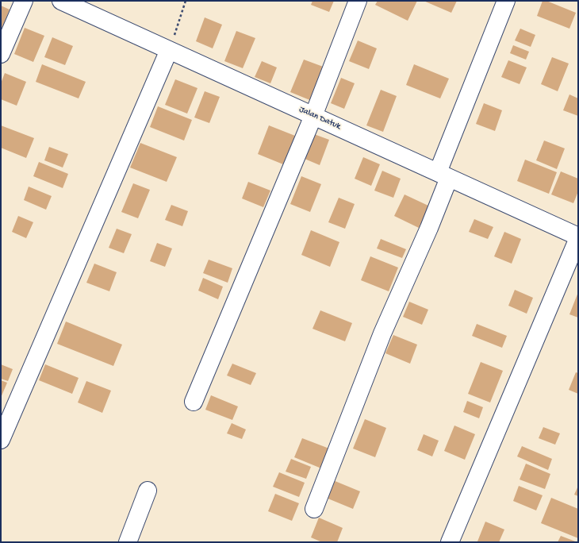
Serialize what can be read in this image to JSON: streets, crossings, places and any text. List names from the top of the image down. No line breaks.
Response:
{"streets":{"street":["Jalan Datuk"]}}
